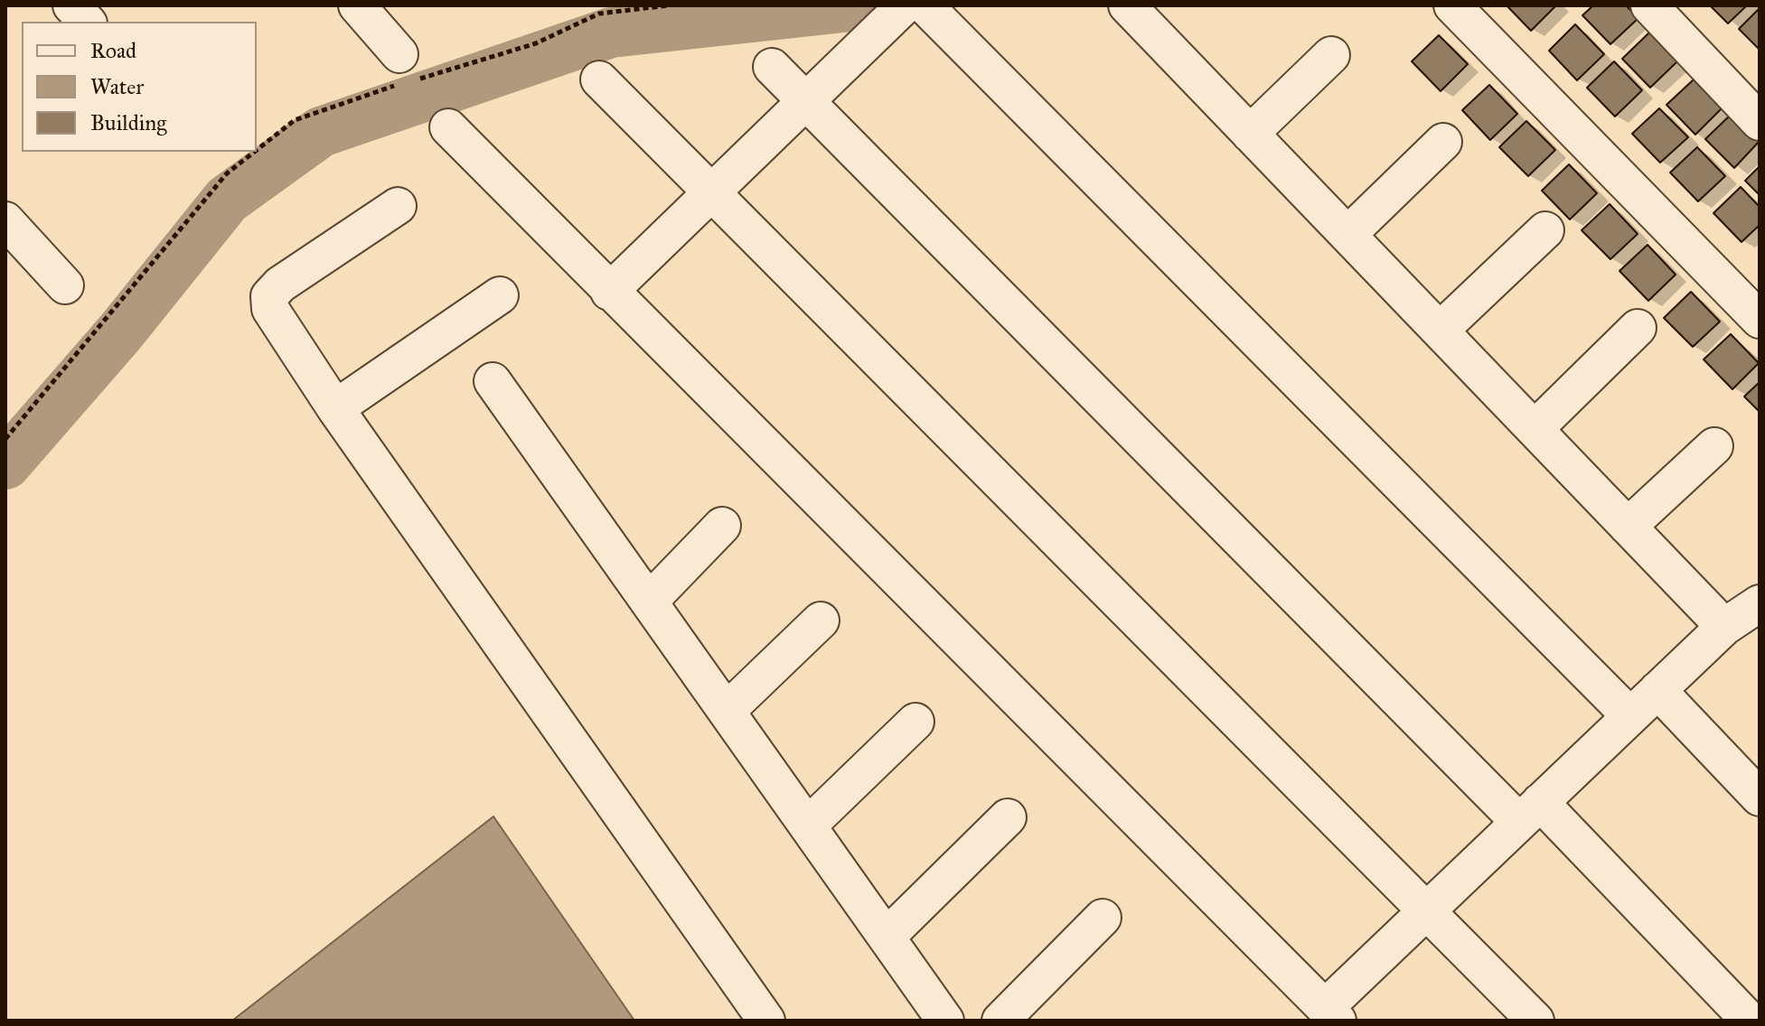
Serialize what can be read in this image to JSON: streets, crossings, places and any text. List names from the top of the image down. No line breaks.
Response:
{"legend":["Road","Water","Building"]}
